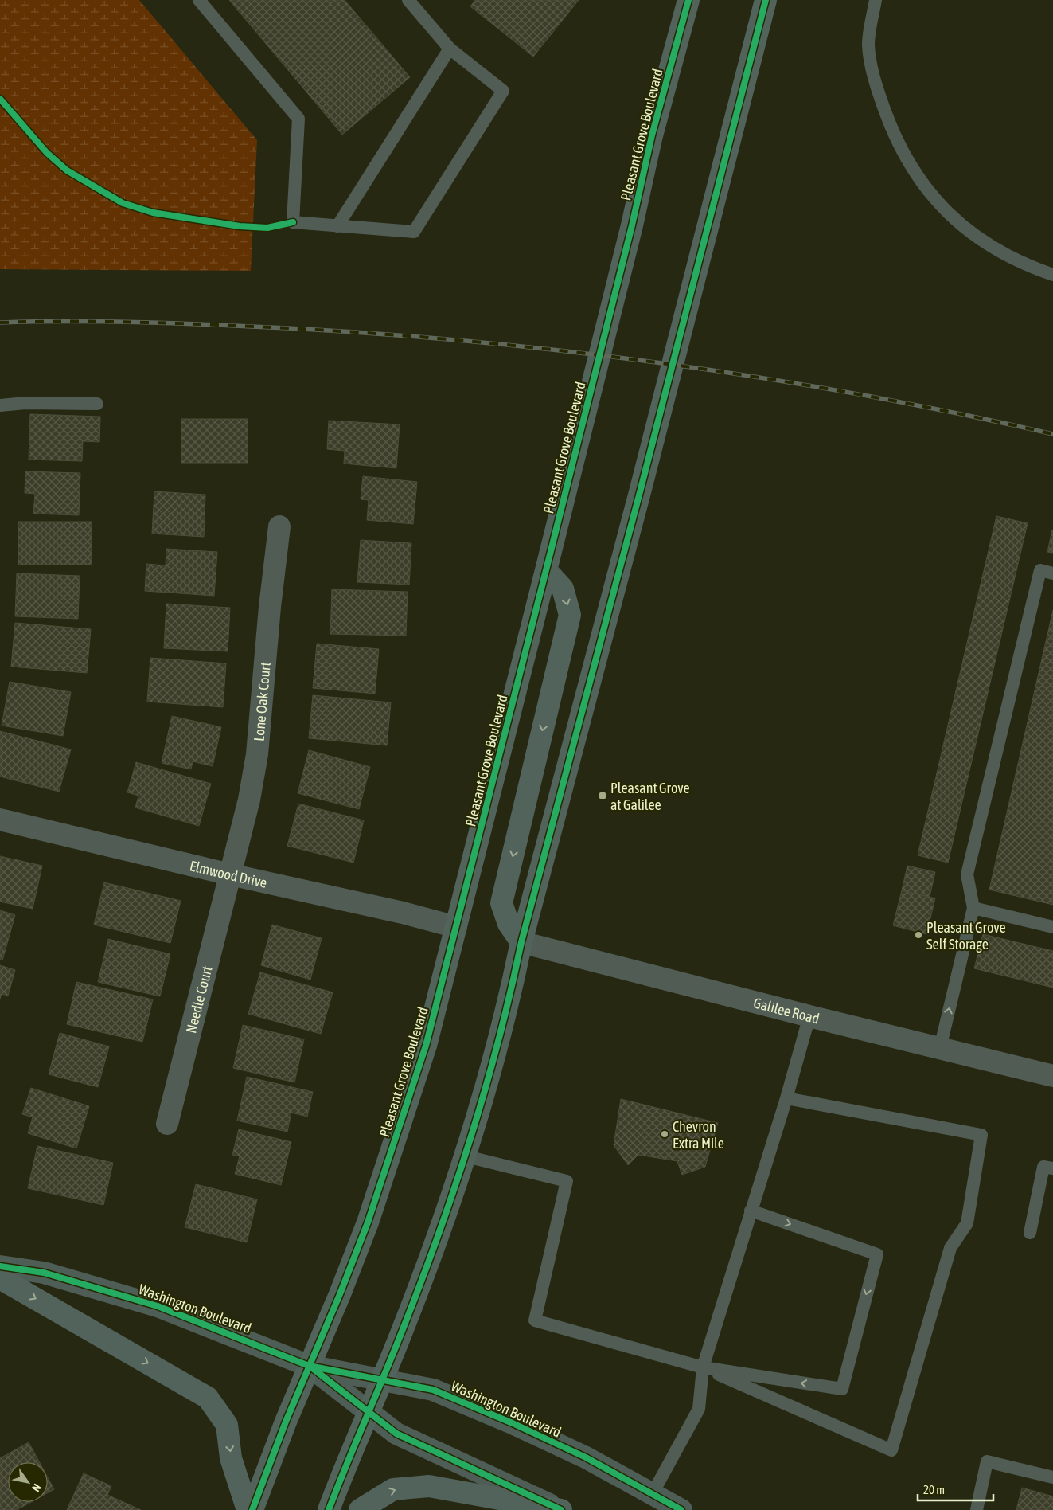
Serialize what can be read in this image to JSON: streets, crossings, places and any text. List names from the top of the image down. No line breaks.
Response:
{"streets":{"main road":["Pleasant Grove Boulevard","Washington Boulevard"],"street":["Lone Oak Court","Elmwood Drive","Needle Court","Galilee Road"]},"crossings":[["Pleasant Grove Boulevard","Elmwood Drive"],["Pleasant Grove Boulevard","Washington Boulevard"],["Lone Oak Court","Elmwood Drive"],["Lone Oak Court","Needle Court"],["Elmwood Drive","Needle Court"]],"places":{"transit":["Pleasant Grove at Galilee"],"other":["Pleasant Grove Self Storage","Chevron Extra Mile"]},"scale_bar":"20 m","north":"bottom right"}
